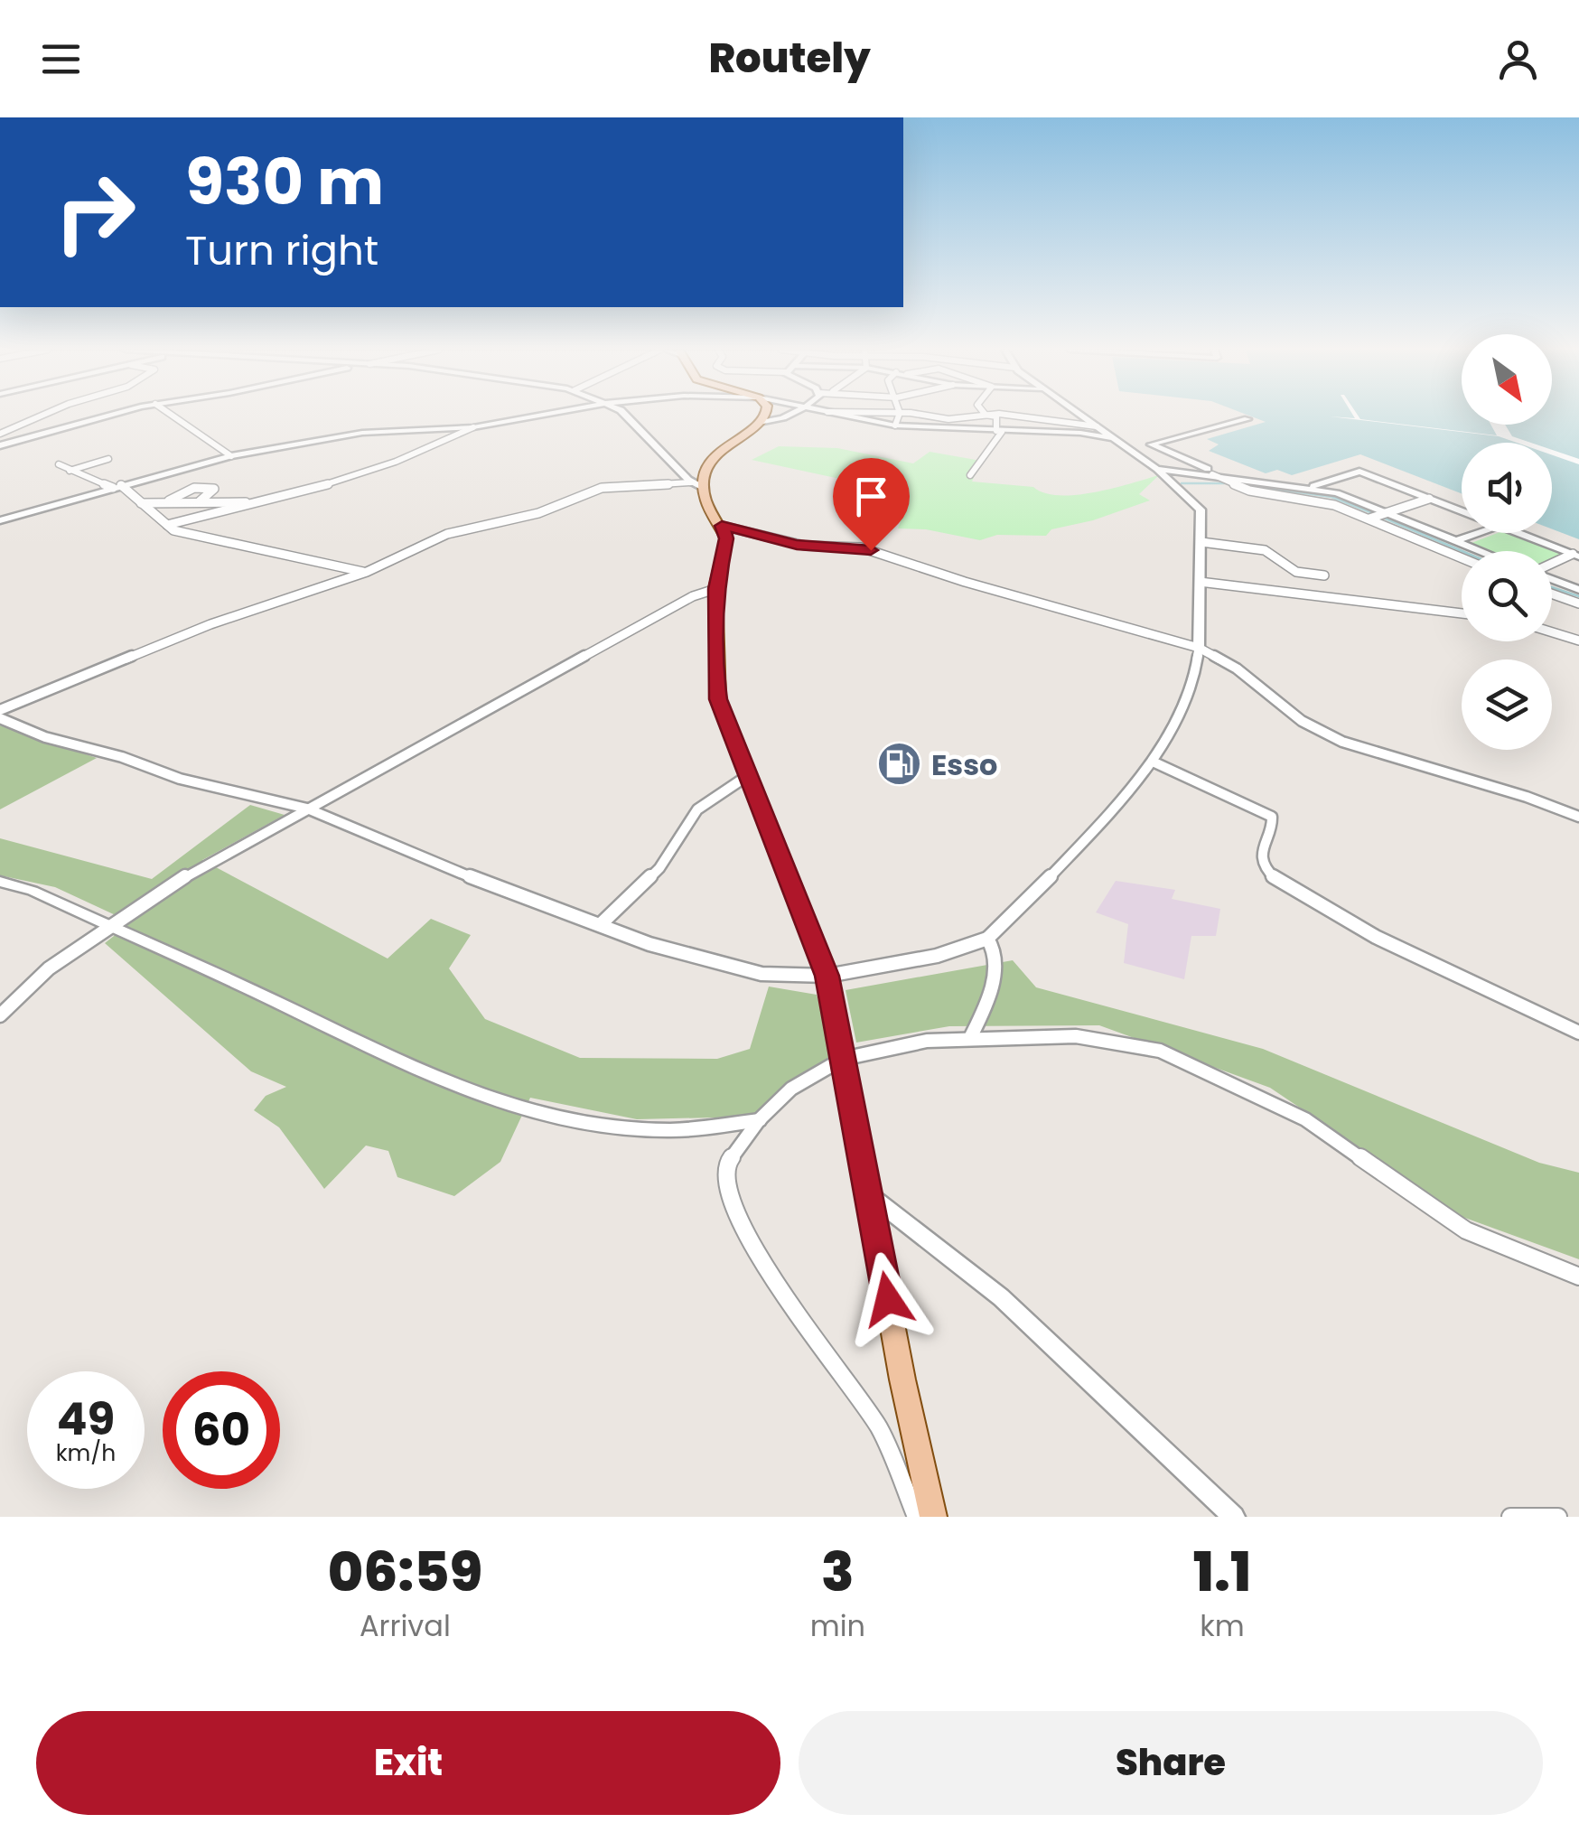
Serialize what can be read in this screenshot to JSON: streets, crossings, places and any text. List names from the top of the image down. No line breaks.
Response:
{"places":{"fuel station":["Esso"]},"north":"bottom right","page":{"header":"Routely","turn":["930 m","Turn right"],"speed":"49 km/h","limit":"60","eta":["06:59","Arrival","3","min","1.1","km"],"buttons":["Exit","Share"]}}
